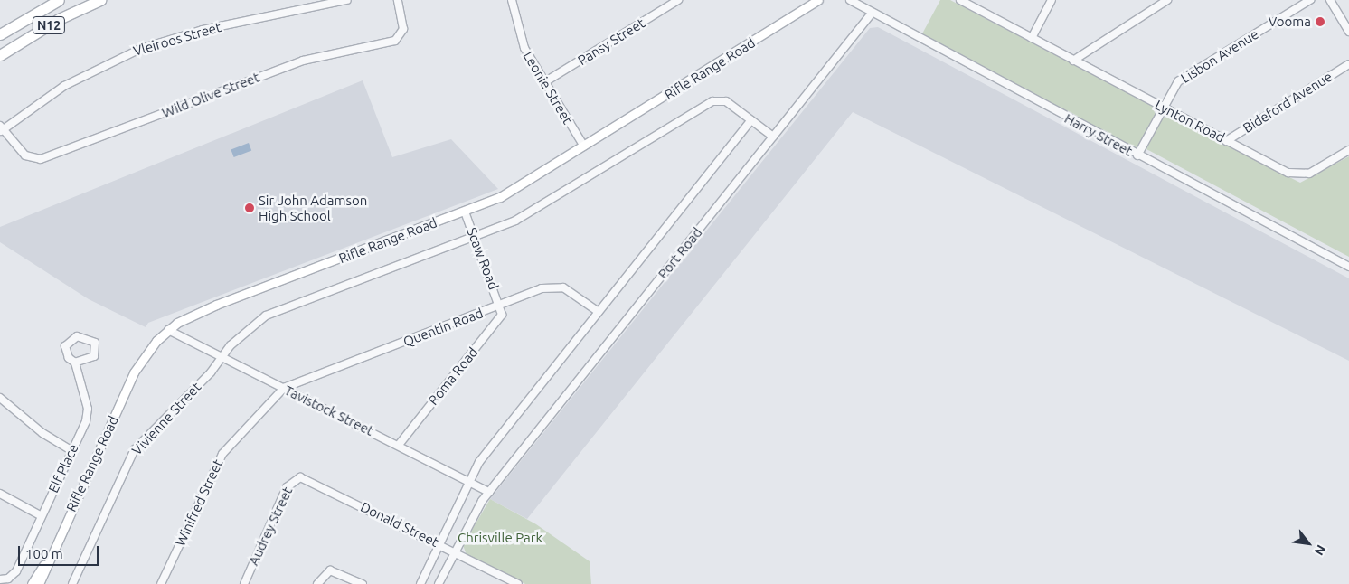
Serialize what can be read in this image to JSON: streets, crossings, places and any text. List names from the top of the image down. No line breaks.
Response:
{"streets":{"highway":["N12"],"main road":["Rifle Range Road"],"street":["Vleiroos Street","Pansy Street","Lisbon Avenue","Leonie Street","Wild Olive Street","Bideford Avenue","Lynton Road","Harry Street","Port Road","Scaw Road","Quentin Road","Roma Road","Tavistock Street","Vivienne Street","Elf Place","Winifred Street","Donald Street","Audrey Street"]},"crossings":[["Vleiroos Street","Wild Olive Street"],["Pansy Street","Leonie Street"],["Lisbon Avenue","Lynton Road"],["Lisbon Avenue","Harry Street"],["Rifle Range Road","Leonie Street"],["Rifle Range Road","Port Road"],["Rifle Range Road","Scaw Road"],["Rifle Range Road","Tavistock Street"],["Rifle Range Road","Vivienne Street"],["Bideford Avenue","Lynton Road"],["Harry Street","Port Road"],["Port Road","Quentin Road"],["Port Road","Tavistock Street"],["Port Road","Donald Street"],["Scaw Road","Quentin Road"],["Scaw Road","Roma Road"],["Quentin Road","Roma Road"],["Quentin Road","Tavistock Street"],["Quentin Road","Winifred Street"],["Roma Road","Tavistock Street"],["Tavistock Street","Vivienne Street"],["Tavistock Street","Winifred Street"],["Donald Street","Audrey Street"]],"parks":["Chrisville Park"],"places":["Vooma","Sir John Adamson High School"],"scale_bar":"100 m","north":"bottom right"}
